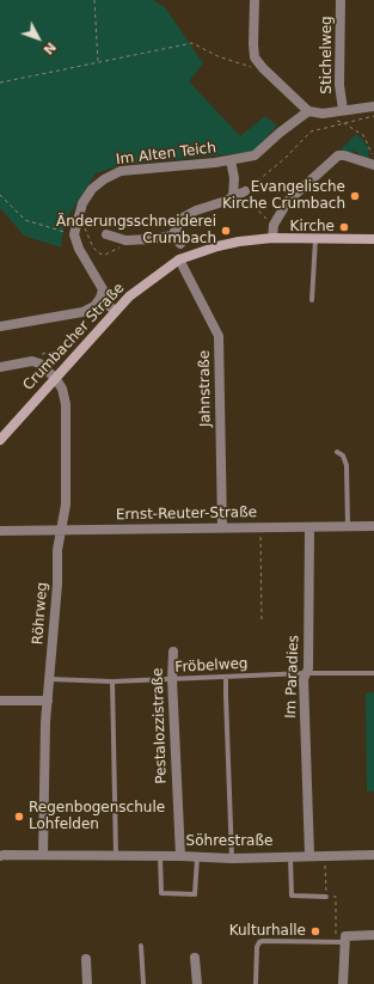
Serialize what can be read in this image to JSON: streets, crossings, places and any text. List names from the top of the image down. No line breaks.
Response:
{"streets":{"main road":["Crumbacher Straße"],"street":["Stichelweg","Im Alten Teich","Jahnstraße","Ernst-Reuter-Straße","Röhrweg","Im Paradies","Pestalozzistraße","Söhrestraße"],"lane":["Fröbelweg"]},"crossings":[["Crumbacher Straße","Jahnstraße"],["Crumbacher Straße","Röhrweg"],["Jahnstraße","Ernst-Reuter-Straße"],["Ernst-Reuter-Straße","Röhrweg"],["Ernst-Reuter-Straße","Im Paradies"],["Röhrweg","Fröbelweg"],["Röhrweg","Söhrestraße"],["Fröbelweg","Im Paradies"],["Fröbelweg","Pestalozzistraße"],["Im Paradies","Söhrestraße"],["Pestalozzistraße","Söhrestraße"]],"places":["Evangelische Kirche Crumbach","Kirche","Änderungsschneiderei Crumbach","Regenbogenschule Lohfelden","Kulturhalle"],"north":"bottom right"}
